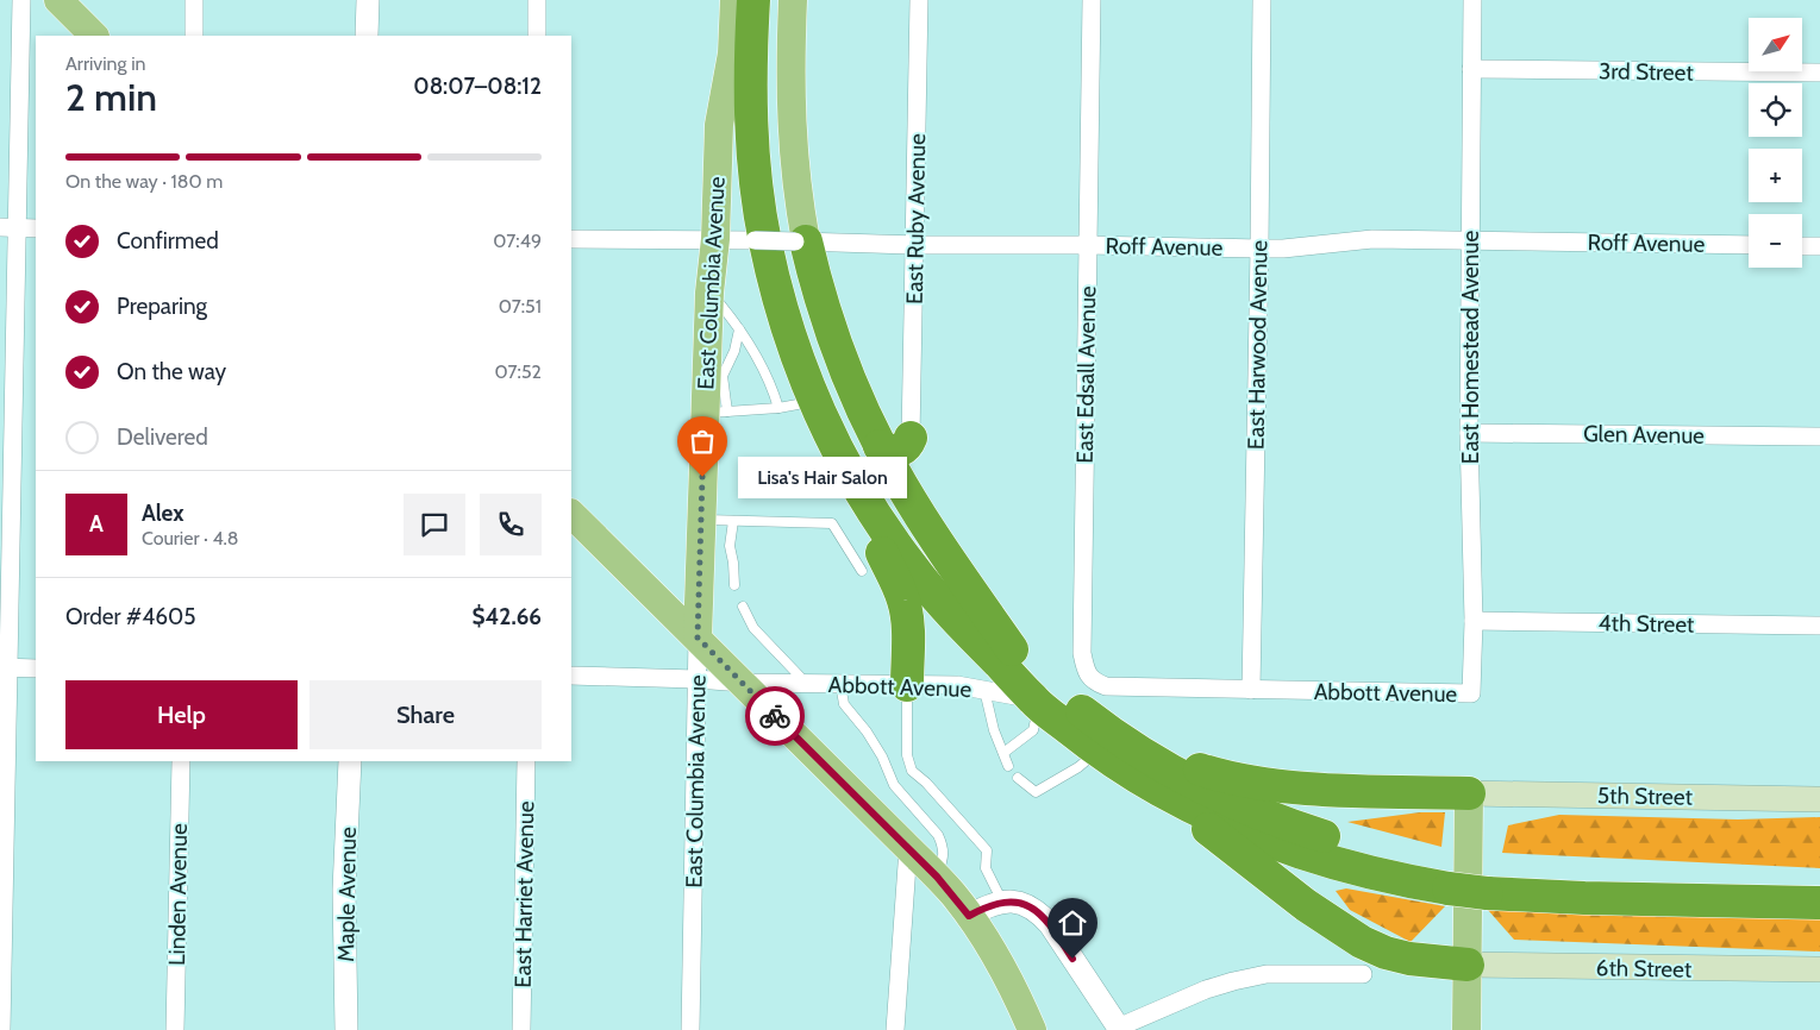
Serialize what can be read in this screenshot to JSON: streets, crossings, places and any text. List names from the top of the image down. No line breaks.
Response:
{"streets":{"main road":["East Columbia Avenue","5th Street","6th Street"],"street":["3rd Street","East Ruby Avenue","Roff Avenue","East Harwood Avenue","East Homestead Avenue","East Edsall Avenue","Glen Avenue","4th Street","Abbott Avenue","Linden Avenue","Maple Avenue","East Harriet Avenue"]},"crossings":[["3rd Street","East Homestead Avenue"],["East Ruby Avenue","Roff Avenue"],["Roff Avenue","East Columbia Avenue"],["Roff Avenue","East Harwood Avenue"],["Roff Avenue","East Homestead Avenue"],["Roff Avenue","East Edsall Avenue"],["East Columbia Avenue","Abbott Avenue"],["East Harwood Avenue","Abbott Avenue"],["East Homestead Avenue","Glen Avenue"],["East Homestead Avenue","4th Street"],["East Homestead Avenue","Abbott Avenue"],["East Edsall Avenue","Abbott Avenue"]],"places":["Lisa's Hair Salon"],"north":"top right","page":{"map_buttons":["+","−"],"heading":["2 min","Arriving in","08:07–08:12"],"panel":["Alex","Courier · 4.8","Order #4605","$42.66"],"bar":"On the way · 180 m","list":[["Confirmed","07:49"],["Preparing","07:51"],["On the way","07:52"],"Delivered"],"bubble":"Lisa's Hair Salon","round":"A","buttons":["Help","Share"]}}
